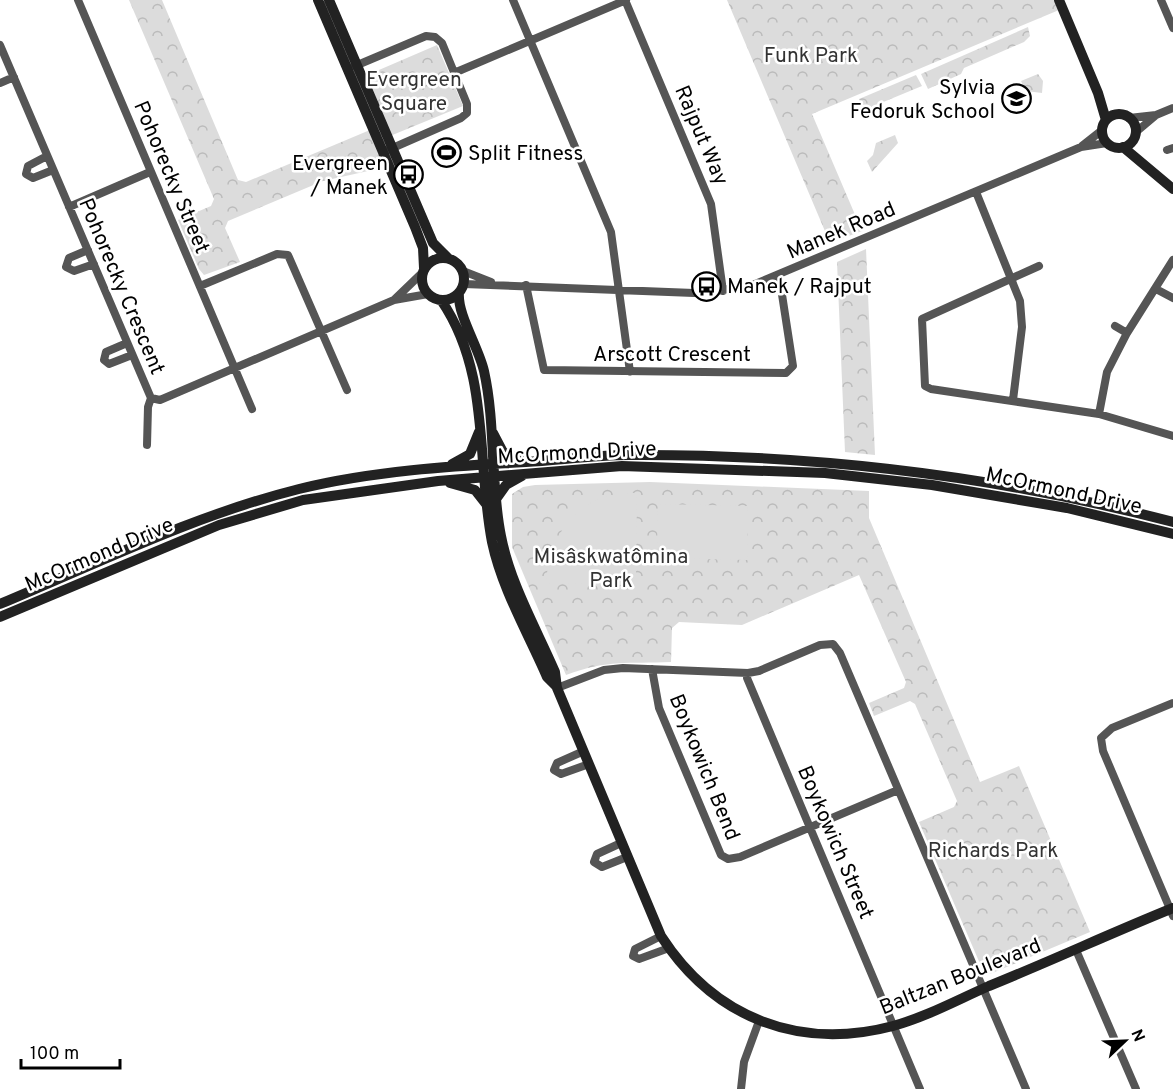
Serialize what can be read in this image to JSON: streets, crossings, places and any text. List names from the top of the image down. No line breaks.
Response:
{"streets":{"main road":["McOrmond Drive","Baltzan Boulevard"],"street":["Rajput Way","Pohorecky Street","Manek Road","Pohorecky Crescent","Arscott Crescent","Boykowich Bend","Boykowich Street"]},"crossings":[["Rajput Way","Manek Road"],["Pohorecky Street","Pohorecky Crescent"],["Manek Road","Pohorecky Crescent"],["Manek Road","Arscott Crescent"],["McOrmond Drive","Baltzan Boulevard"],["Boykowich Bend","Boykowich Street"],["Boykowich Street","Baltzan Boulevard"]],"parks":["Funk Park","Evergreen Square","Misâskwatômina Park","Richards Park"],"places":{"school or university":["Sylvia Fedoruk School"],"sports":["Split Fitness"],"bus stop":["Evergreen / Manek","Manek / Rajput"]},"scale_bar":"100 m","north":"top right"}
